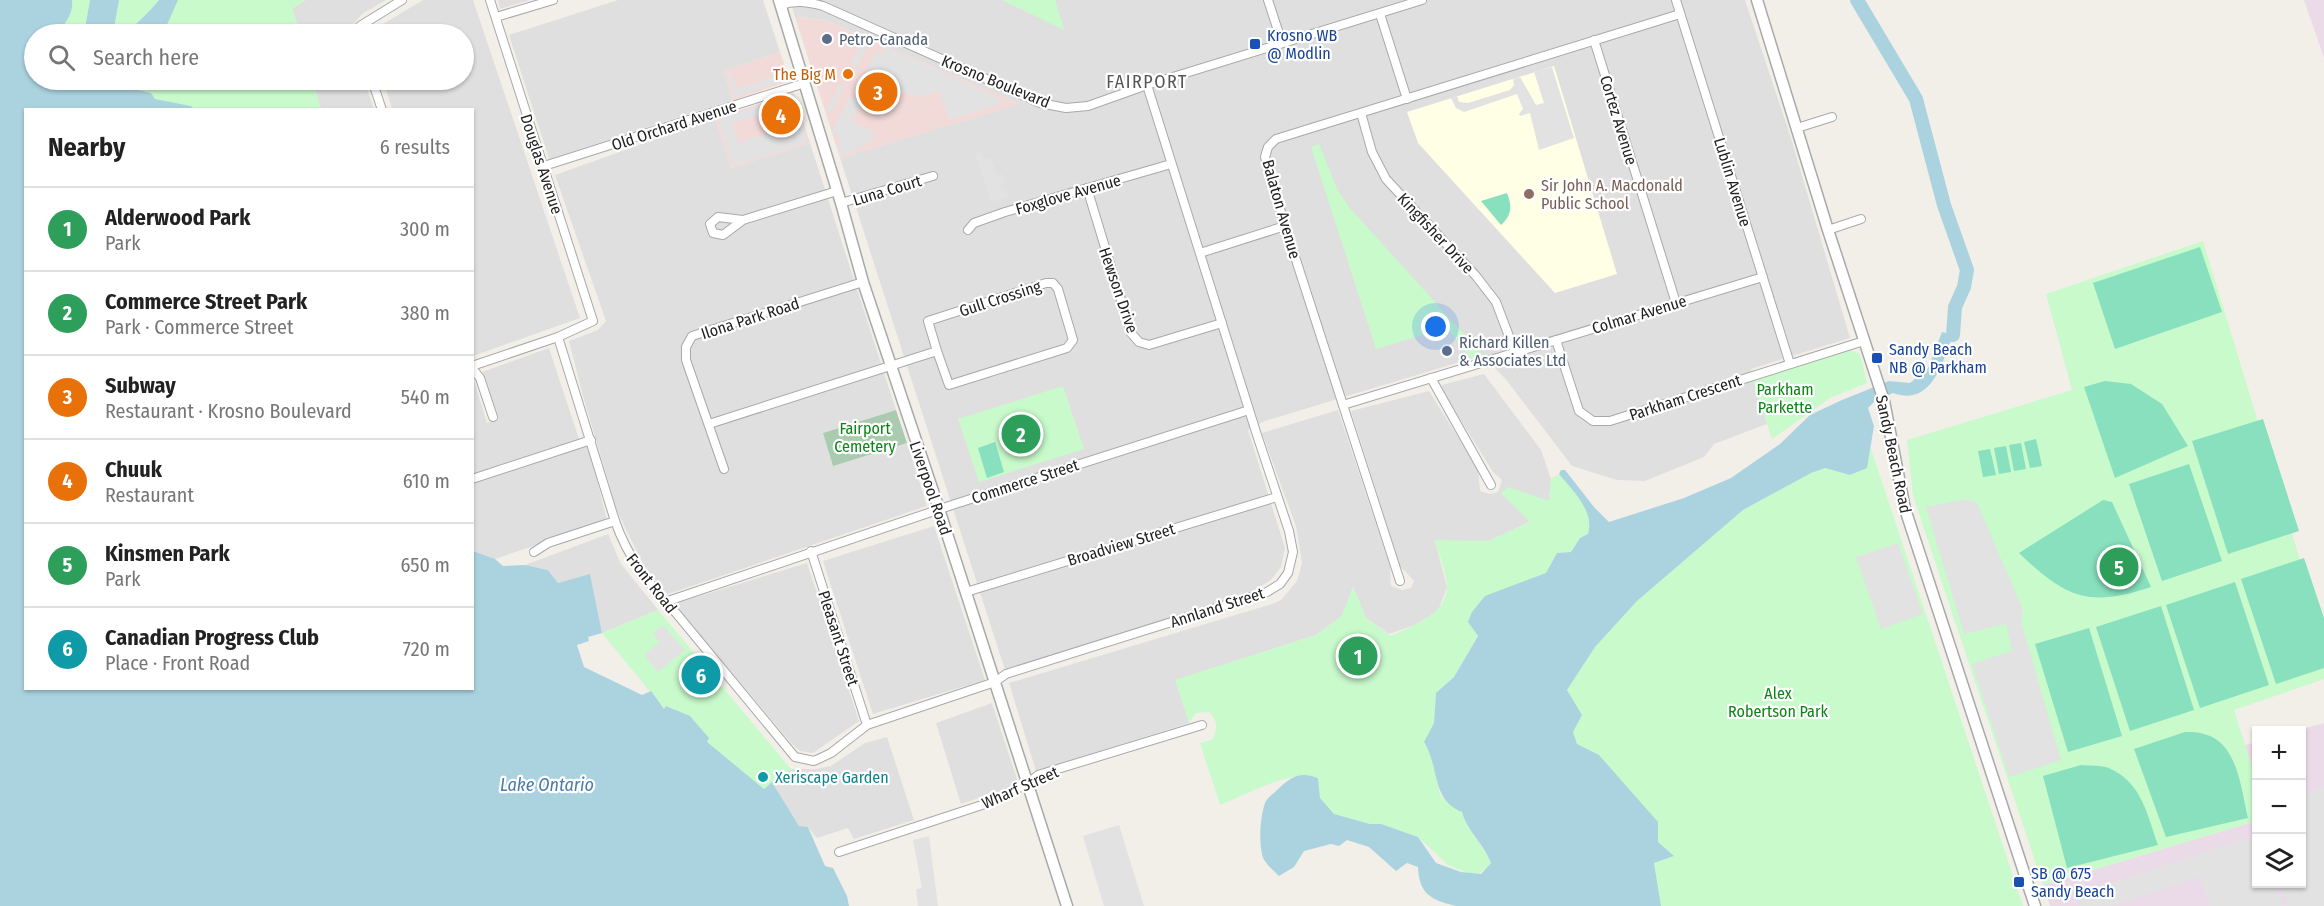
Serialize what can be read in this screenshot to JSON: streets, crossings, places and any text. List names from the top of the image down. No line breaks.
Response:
{"streets":{"street":["Krosno Boulevard","Cortez Avenue","Old Orchard Avenue","Douglas Avenue","Lublin Avenue","Luna Court","Foxglove Avenue","Balaton Avenue","Kingfisher Drive","Hewson Drive","Gull Crossing","Colmar Avenue","Ilona Park Road","Parkham Crescent","Sandy Beach Road","Commerce Street","Liverpool Road","Broadview Street","Front Road","Annland Street","Pleasant Street","Wharf Street"]},"crossings":[["Krosno Boulevard","Liverpool Road"],["Krosno Boulevard","Annland Street"],["Cortez Avenue","Balaton Avenue"],["Cortez Avenue","Colmar Avenue"],["Old Orchard Avenue","Douglas Avenue"],["Old Orchard Avenue","Liverpool Road"],["Douglas Avenue","Front Road"],["Lublin Avenue","Balaton Avenue"],["Lublin Avenue","Colmar Avenue"],["Lublin Avenue","Parkham Crescent"],["Luna Court","Liverpool Road"],["Foxglove Avenue","Hewson Drive"],["Foxglove Avenue","Annland Street"],["Balaton Avenue","Kingfisher Drive"],["Balaton Avenue","Colmar Avenue"],["Kingfisher Drive","Colmar Avenue"],["Hewson Drive","Annland Street"],["Colmar Avenue","Parkham Crescent"],["Ilona Park Road","Liverpool Road"],["Parkham Crescent","Sandy Beach Road"],["Commerce Street","Liverpool Road"],["Commerce Street","Front Road"],["Commerce Street","Annland Street"],["Commerce Street","Pleasant Street"],["Liverpool Road","Broadview Street"],["Liverpool Road","Annland Street"],["Liverpool Road","Wharf Street"],["Broadview Street","Annland Street"],["Front Road","Annland Street"],["Annland Street","Pleasant Street"]],"districts":["FAIRPORT"],"water":["Lake Ontario"],"parks":["Parkham Parkette","Fairport Cemetery","Alex Robertson Park"],"places":{"other":["Petro-Canada","The Big M","Sir John A. Macdonald Public School","Richard Killen & Associates Ltd","Xeriscape Garden"],"transit":["Krosno WB @ Modlin","Sandy Beach NB @ Parkham","SB @ 675 Sandy Beach"]},"page":{"search":"Search here","pins":["3","4","2","5","1","6"],"heading":["Nearby","6 results"],"list":[{"mark":"1","name":"Alderwood Park","note":"Park","value":"300 m"},{"mark":"2","name":"Commerce Street Park","note":"Park · Commerce Street","value":"380 m"},{"mark":"3","name":"Subway","note":"Restaurant · Krosno Boulevard","value":"540 m"},{"mark":"4","name":"Chuuk","note":"Restaurant","value":"610 m"},{"mark":"5","name":"Kinsmen Park","note":"Park","value":"650 m"},{"mark":"6","name":"Canadian Progress Club","note":"Place · Front Road","value":"720 m"}],"map_buttons":["+","−"]}}
